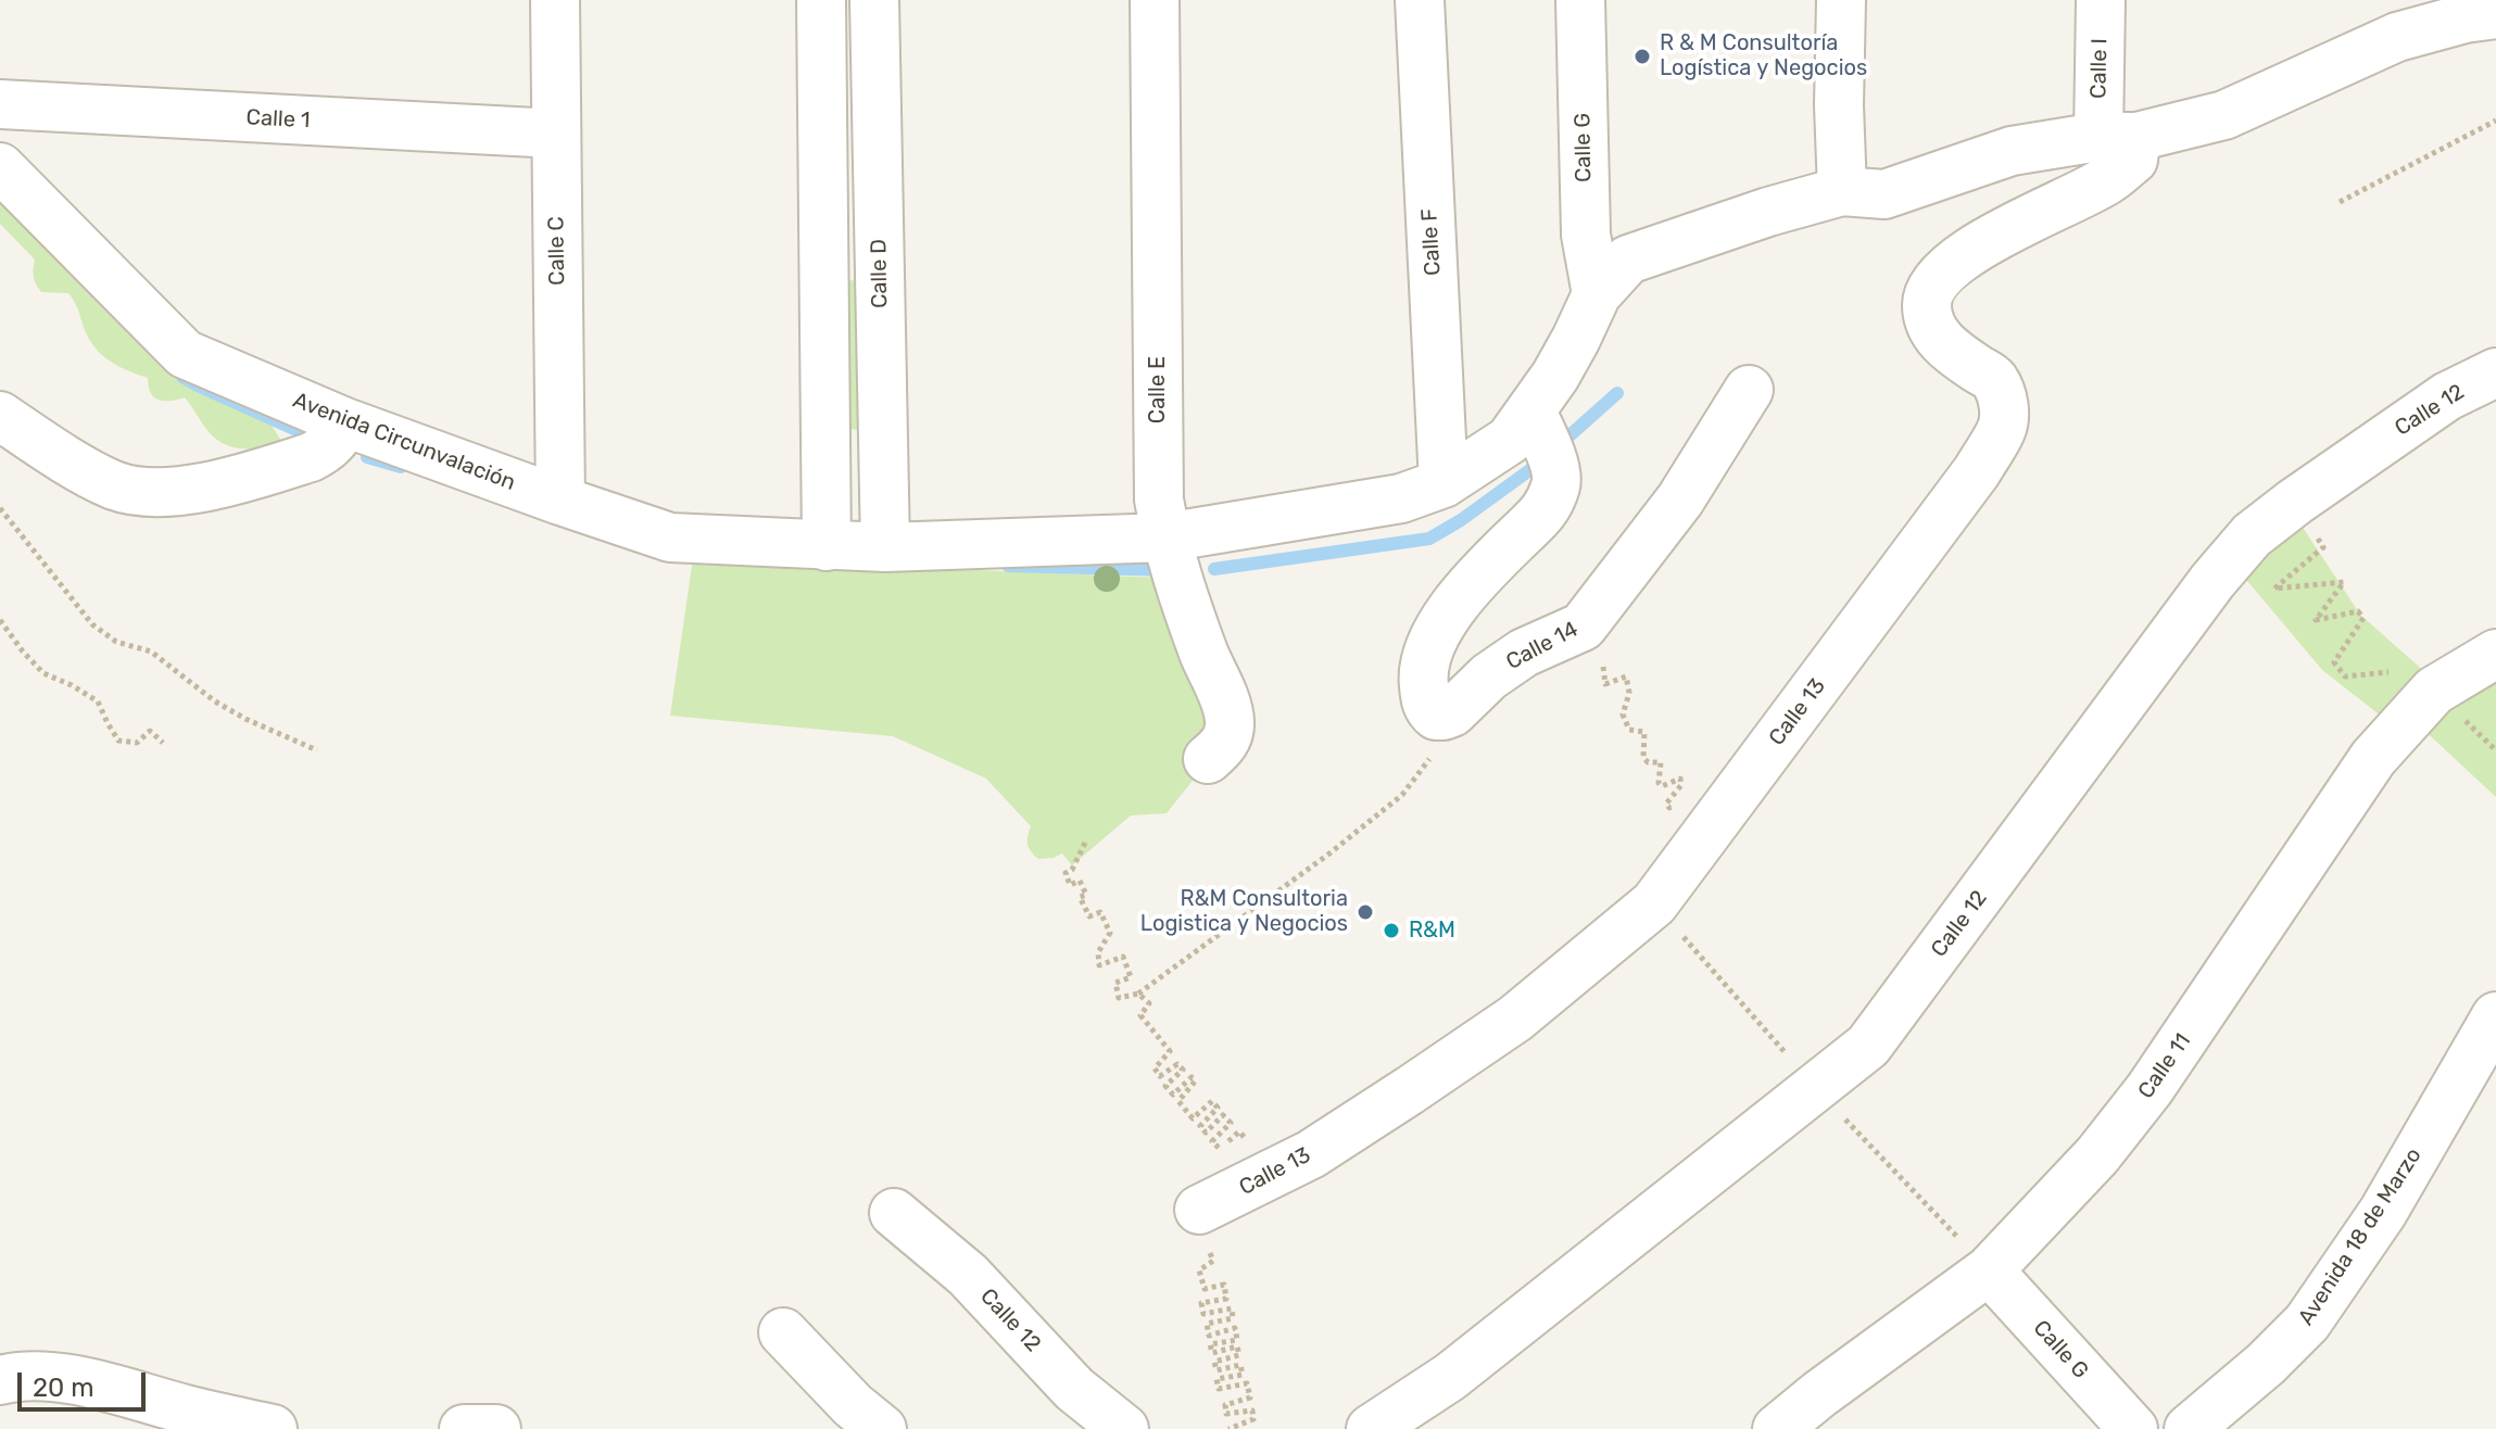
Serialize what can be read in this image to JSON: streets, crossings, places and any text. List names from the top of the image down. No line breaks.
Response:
{"streets":{"street":["Calle I","Calle 1","Calle G","Calle F","Calle C","Calle D","Calle E","Calle 12","Avenida Circunvalación","Calle 14","Calle 13","Calle 11","Avenida 18 de Marzo"]},"crossings":[["Calle I","Avenida Circunvalación"],["Calle I","Calle 13"],["Calle 1","Calle C"],["Calle G","Avenida Circunvalación"],["Calle G","Calle 11"],["Calle F","Avenida Circunvalación"],["Calle C","Avenida Circunvalación"],["Calle D","Avenida Circunvalación"],["Calle E","Avenida Circunvalación"],["Avenida Circunvalación","Calle 13"]],"places":["R & M Consultoría Logística y Negocios","R&M Consultoria Logistica y Negocios","R&M"],"scale_bar":"20 m"}
